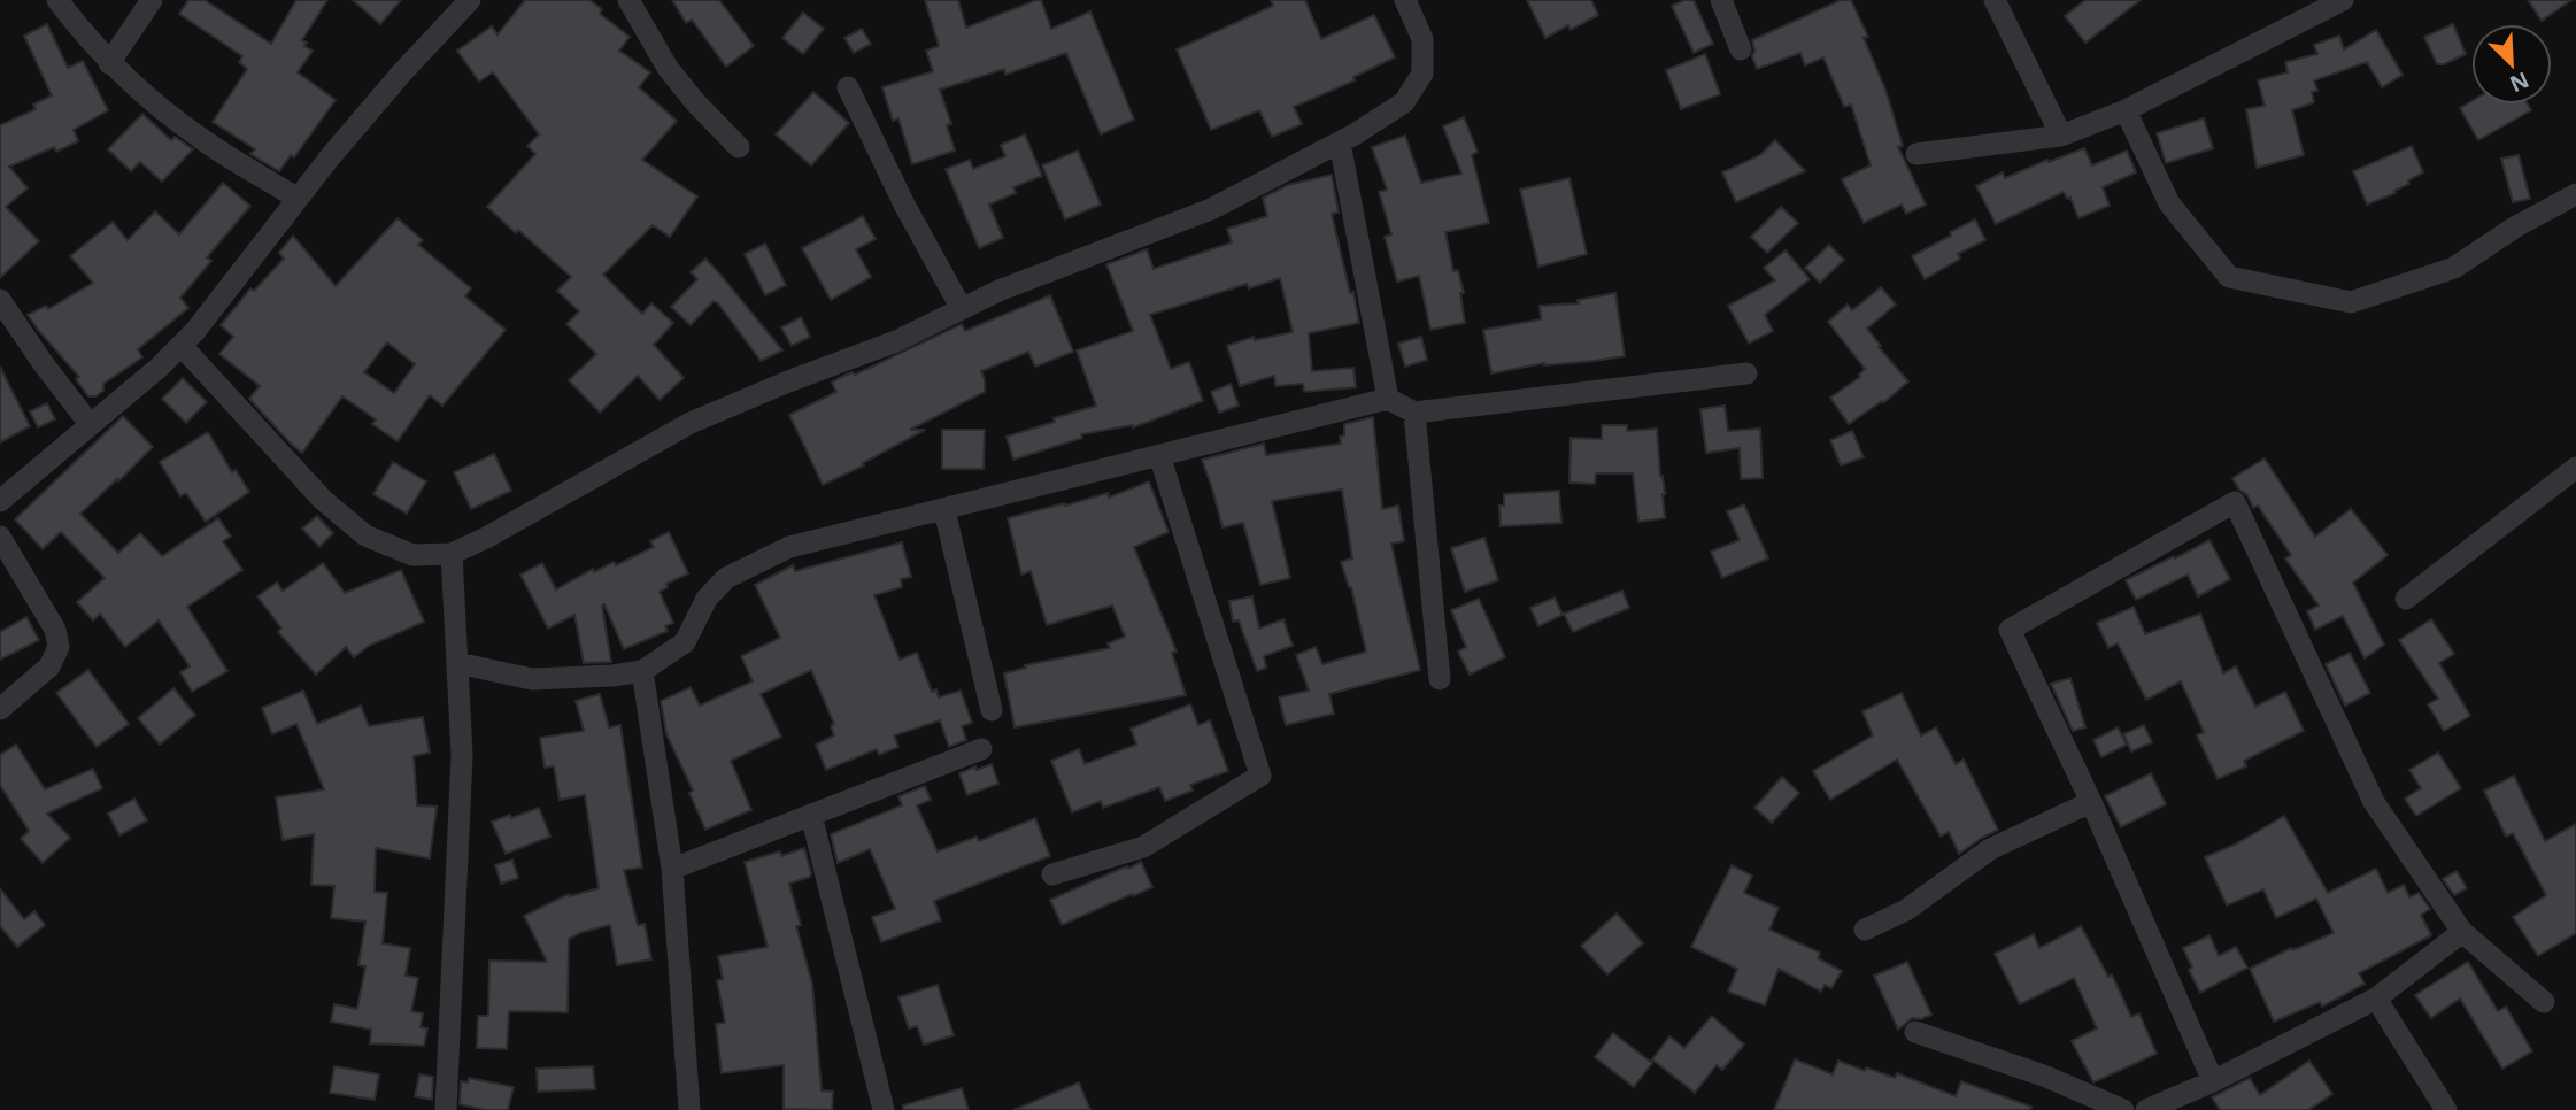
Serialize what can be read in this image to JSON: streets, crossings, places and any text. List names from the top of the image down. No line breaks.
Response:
{"north":"bottom right"}
